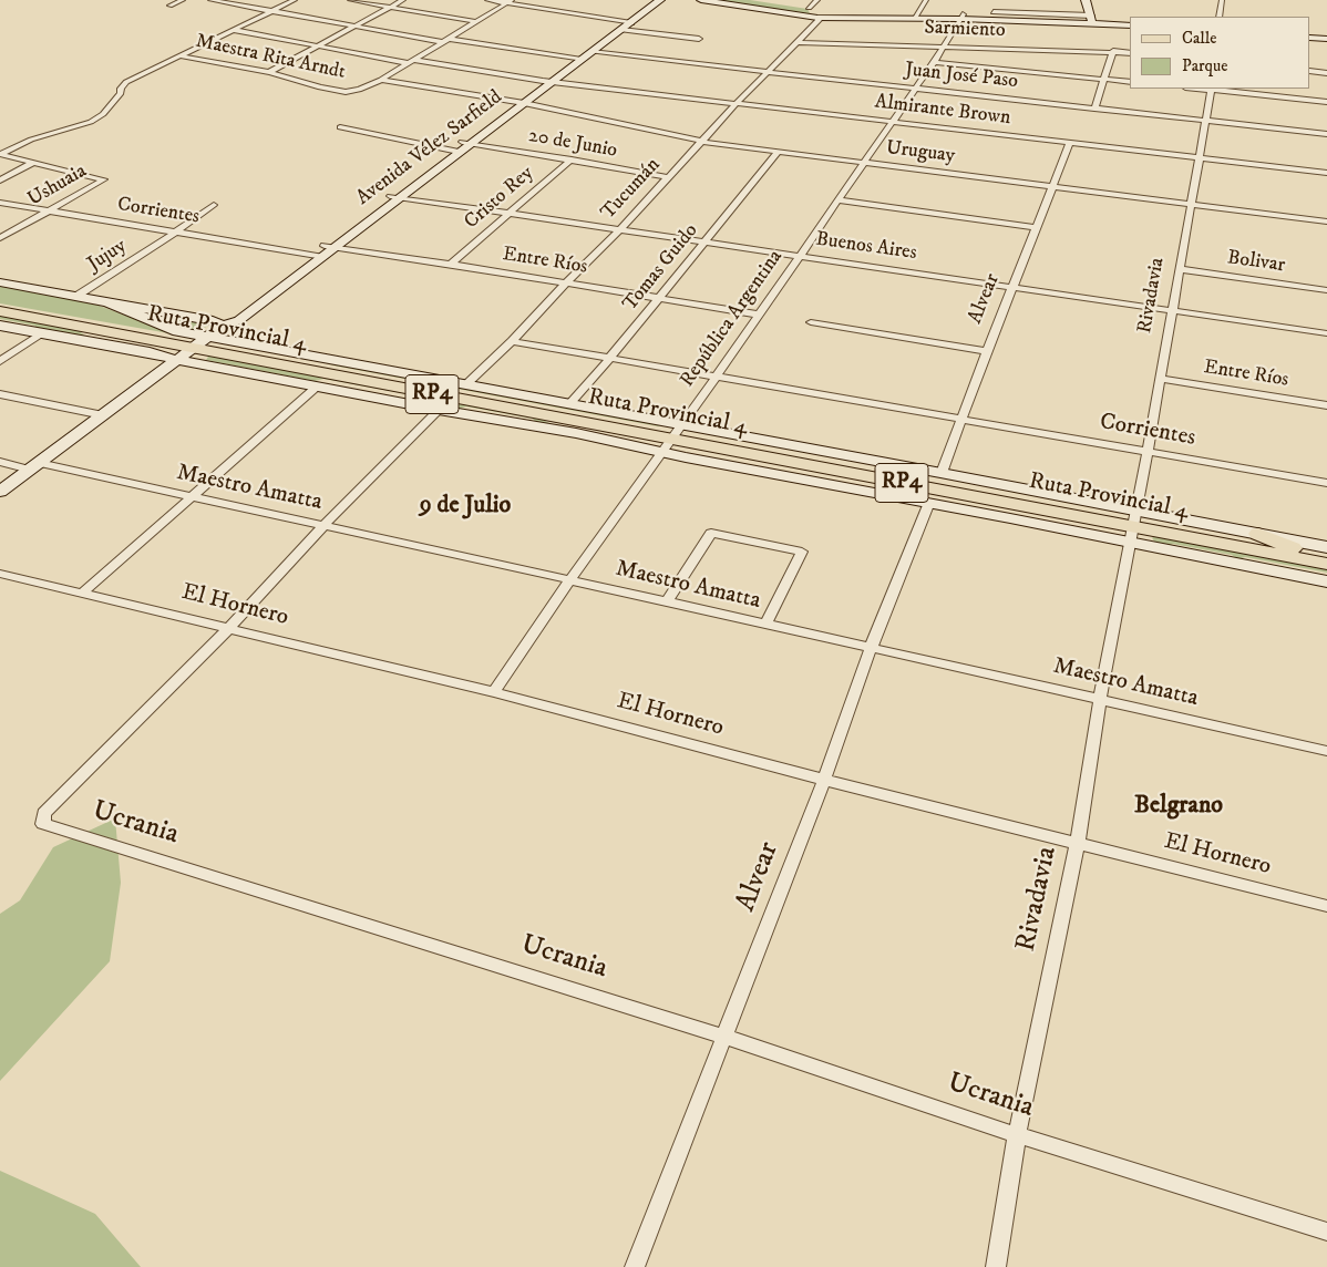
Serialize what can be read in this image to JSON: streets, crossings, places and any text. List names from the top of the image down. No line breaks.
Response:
{"streets":{"main road":["Avenida Vélez Sarfield","Ruta Provincial 4","RP4"],"street":["Sarmiento","Maestra Rita Arndt","Juan José Paso","Almirante Brown","20 de Junio","Uruguay","Ushuaia","Tucumán","Cristo Rey","Corrientes","Buenos Aires","Jujuy","Entre Ríos","Bolivar","Tomas Guido","Rivadavia","Alvear","República Argentina","Maestro Amatta","El Hornero","Ucrania"]},"crossings":[["Sarmiento","Tucumán"],["Sarmiento","República Argentina"],["Juan José Paso","Avenida Vélez Sarfield"],["Juan José Paso","Tucumán"],["Juan José Paso","Rivadavia"],["Juan José Paso","República Argentina"],["Almirante Brown","Avenida Vélez Sarfield"],["Almirante Brown","Tucumán"],["Almirante Brown","Rivadavia"],["Almirante Brown","Alvear"],["Almirante Brown","República Argentina"],["20 de Junio","Avenida Vélez Sarfield"],["20 de Junio","Tucumán"],["20 de Junio","Cristo Rey"],["Avenida Vélez Sarfield","Uruguay"],["Avenida Vélez Sarfield","Corrientes"],["Avenida Vélez Sarfield","Buenos Aires"],["Avenida Vélez Sarfield","Entre Ríos"],["Avenida Vélez Sarfield","Ruta Provincial 4"],["Avenida Vélez Sarfield","Maestro Amatta"],["Uruguay","Tucumán"],["Uruguay","Tomas Guido"],["Uruguay","Rivadavia"],["Uruguay","Alvear"],["Uruguay","República Argentina"],["Ushuaia","Corrientes"],["Tucumán","Corrientes"],["Tucumán","Buenos Aires"],["Tucumán","Entre Ríos"],["Cristo Rey","Buenos Aires"],["Cristo Rey","Entre Ríos"],["Corrientes","Jujuy"],["Corrientes","Entre Ríos"],["Corrientes","Tomas Guido"],["Corrientes","Rivadavia"],["Corrientes","Alvear"],["Corrientes","República Argentina"],["Buenos Aires","Tomas Guido"],["Buenos Aires","Rivadavia"],["Buenos Aires","Alvear"],["Buenos Aires","República Argentina"],["Entre Ríos","Tomas Guido"],["Entre Ríos","Rivadavia"],["Entre Ríos","República Argentina"],["Bolivar","Rivadavia"],["Rivadavia","Ruta Provincial 4"],["Rivadavia","Maestro Amatta"],["Rivadavia","El Hornero"],["Rivadavia","Ucrania"],["Alvear","Maestro Amatta"],["Alvear","El Hornero"],["Alvear","Ucrania"],["República Argentina","Ruta Provincial 4"],["República Argentina","Maestro Amatta"],["República Argentina","El Hornero"],["El Hornero","Ucrania"]],"districts":["9 de Julio","Belgrano"],"legend":["Calle","Parque"]}
